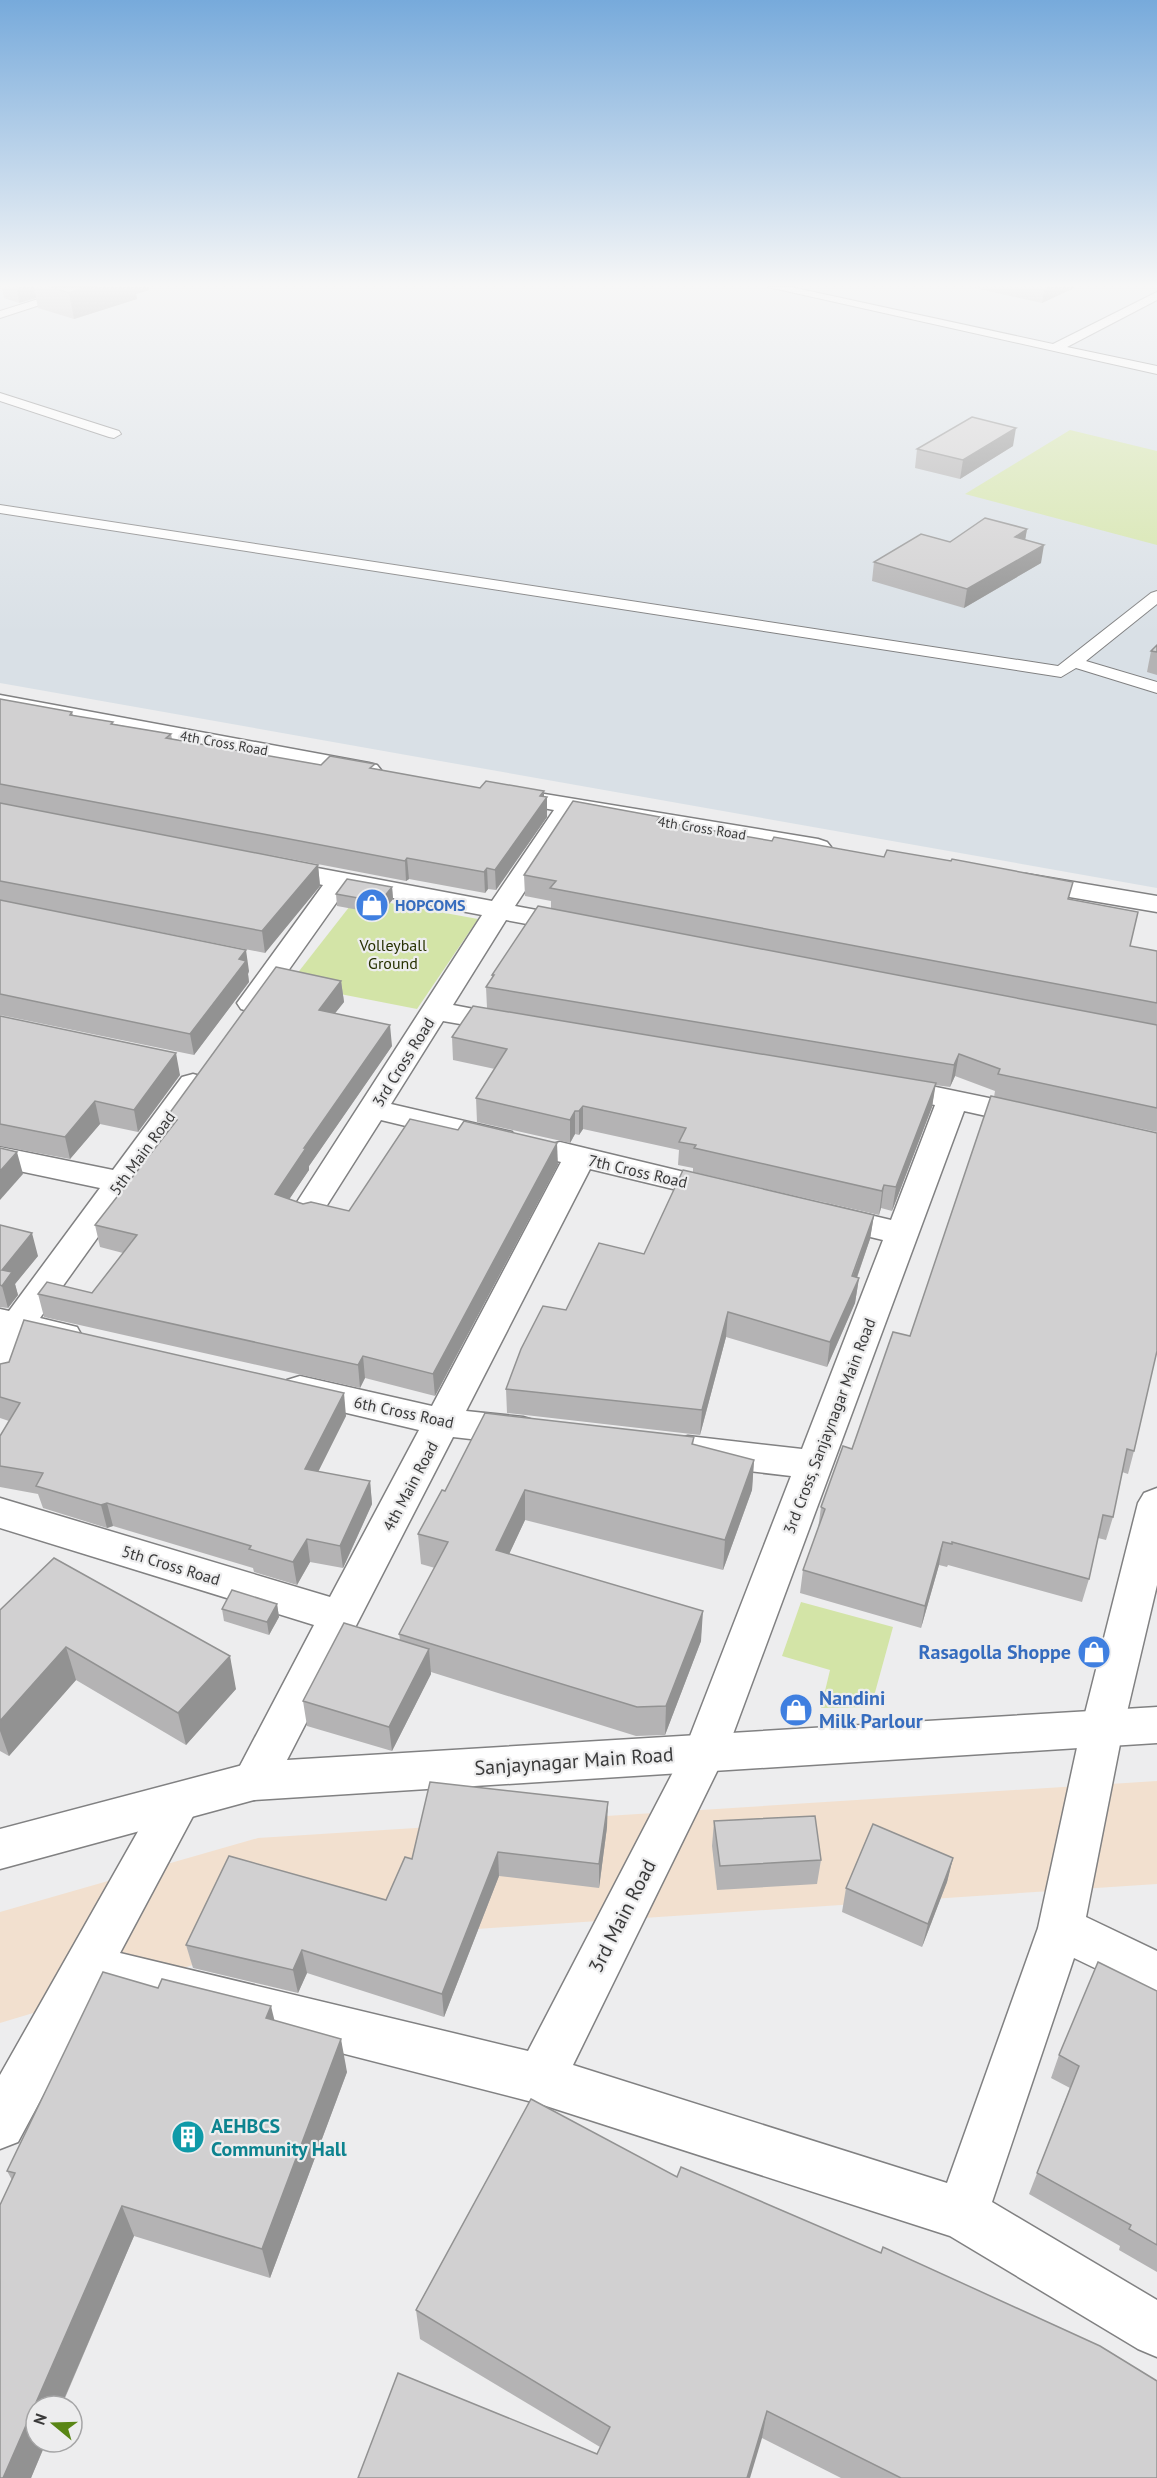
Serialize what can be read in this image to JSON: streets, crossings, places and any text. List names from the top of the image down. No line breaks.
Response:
{"streets":{"street":["4th Cross Road","3rd Cross Road","5th Main Road","7th Cross Road","6th Cross Road","3rd Cross, Sanjaynagar Main Road","4th Main Road","5th Cross Road","Sanjaynagar Main Road","3rd Main Road"]},"crossings":[["4th Cross Road","3rd Cross Road"],["3rd Cross Road","7th Cross Road"],["7th Cross Road","4th Main Road"],["6th Cross Road","4th Main Road"],["3rd Cross, Sanjaynagar Main Road","Sanjaynagar Main Road"],["3rd Cross, Sanjaynagar Main Road","3rd Main Road"],["4th Main Road","5th Cross Road"],["4th Main Road","Sanjaynagar Main Road"],["Sanjaynagar Main Road","3rd Main Road"]],"parks":["Volleyball Ground"],"places":{"shop":["HOPCOMS","Rasagolla Shoppe","Nandini Milk Parlour"],"building":["AEHBCS Community Hall"]},"north":"left"}
